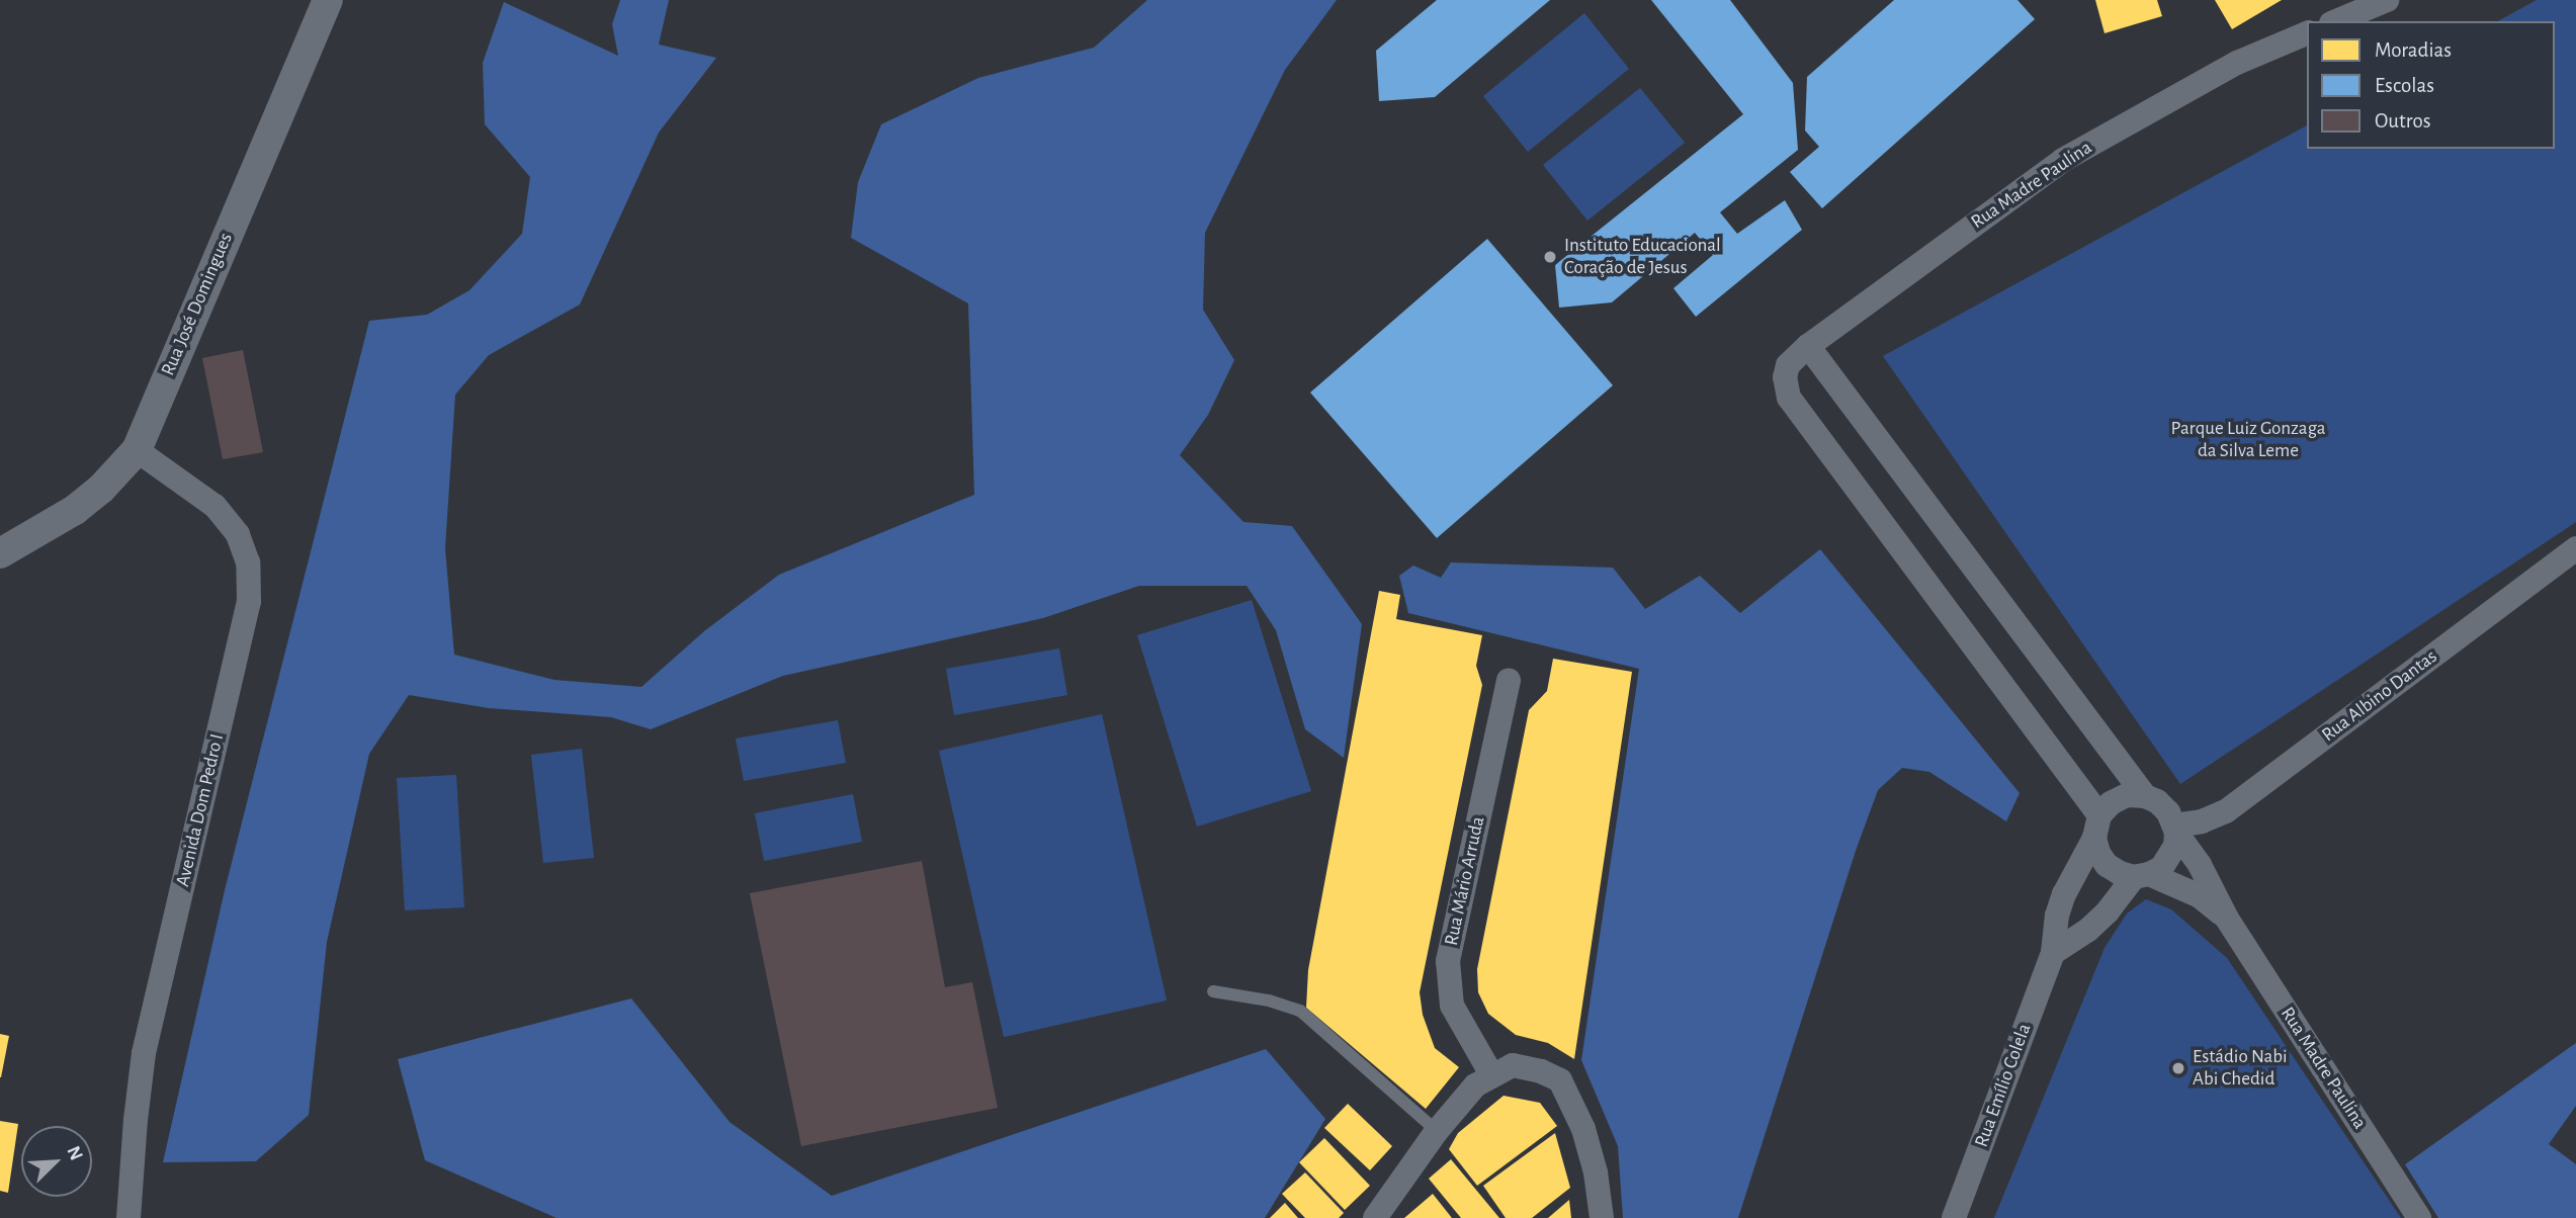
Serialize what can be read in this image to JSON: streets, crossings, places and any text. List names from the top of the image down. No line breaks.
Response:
{"streets":{"street":["Rua Madre Paulina","Rua José Domingues","Rua Albino Dantas","Avenida Dom Pedro I","Rua Mário Arruda","Rua Emílio Colela"]},"crossings":[["Rua Madre Paulina","Rua Albino Dantas"],["Rua Madre Paulina","Rua Emílio Colela"],["Rua José Domingues","Avenida Dom Pedro I"],["Rua Albino Dantas","Rua Emílio Colela"]],"parks":["Parque Luiz Gonzaga da Silva Leme"],"places":["Instituto Educacional Coração de Jesus","Estádio Nabi Abi Chedid"],"legend":["Moradias","Escolas","Outros"],"north":"top right"}
